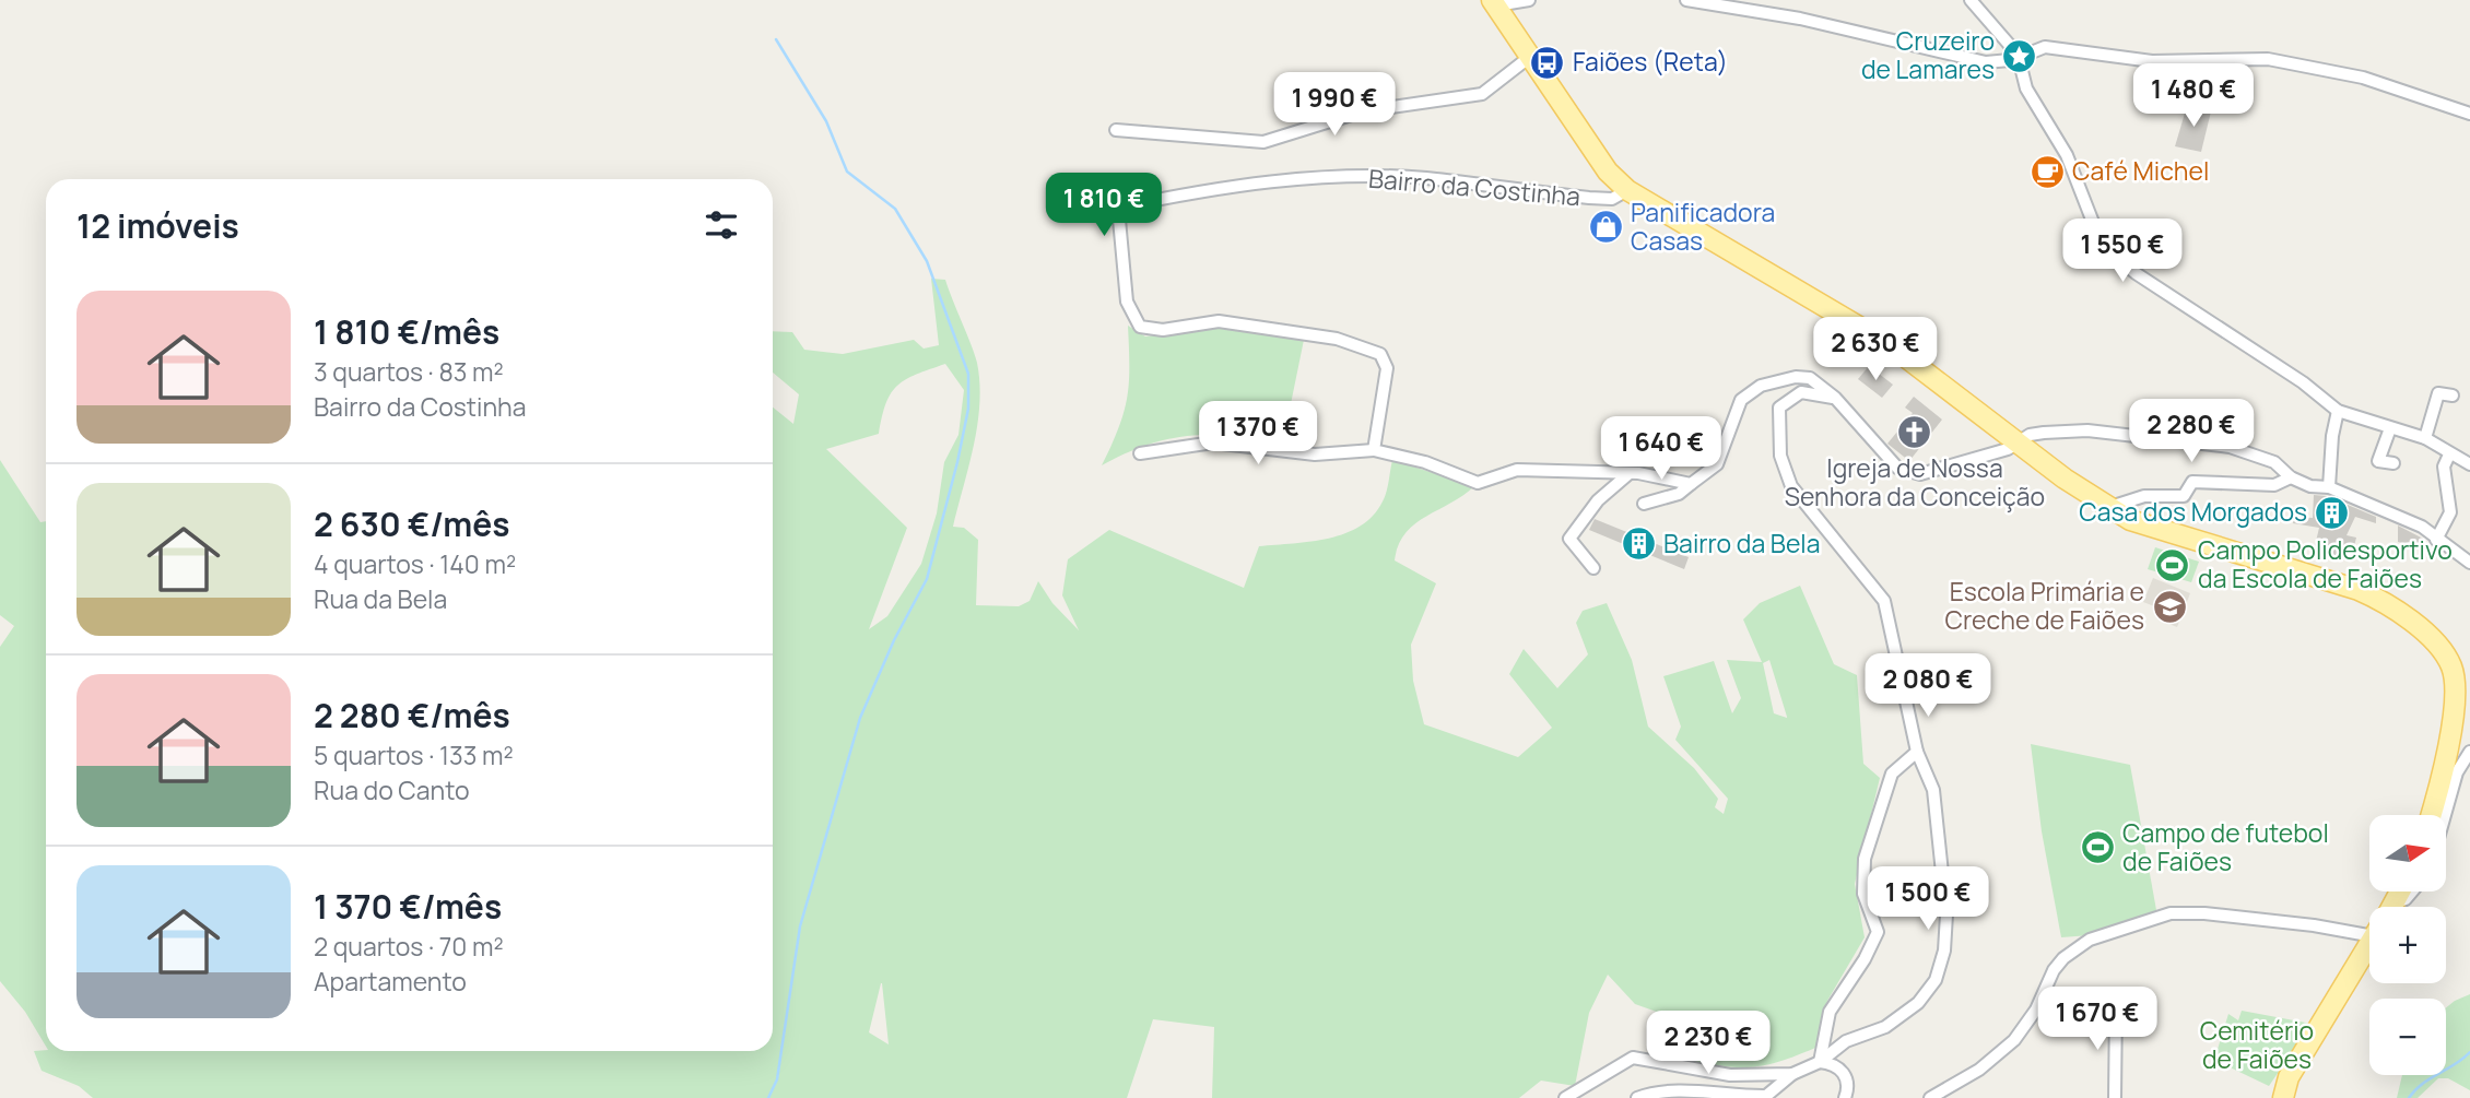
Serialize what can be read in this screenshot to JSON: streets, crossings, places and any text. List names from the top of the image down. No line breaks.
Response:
{"streets":{"street":["Bairro da Costinha"]},"parks":["Cemitério de Faiões"],"places":{"place":["Cruzeiro de Lamares"],"bus stop":["Faiões (Reta)"],"cafe":["Café Michel"],"shop":["Panificadora Casas"],"church":["Igreja de Nossa Senhora da Conceição"],"building":["Casa dos Morgados","Bairro da Bela"],"sports":["Campo Polidesportivo da Escola de Faiões","Campo de futebol de Faiões"],"school or university":["Escola Primária e Creche de Faiões"]},"north":"right","page":{"price":["1 480 €","1 990 €","1 810 €","1 550 €","2 630 €","2 280 €","1 370 €","1 640 €","2 080 €","1 500 €","1 670 €","2 230 €"],"heading":"12 imóveis","list":[{"name":"1 810 €/mês","note":"3 quartos · 83 m² · Bairro da Costinha"},{"name":"2 630 €/mês","note":"4 quartos · 140 m² · Rua da Bela"},{"name":"2 280 €/mês","note":"5 quartos · 133 m² · Rua do Canto"},{"name":"1 370 €/mês","note":"2 quartos · 70 m² · Apartamento"}],"map_buttons":["+","−"]}}
